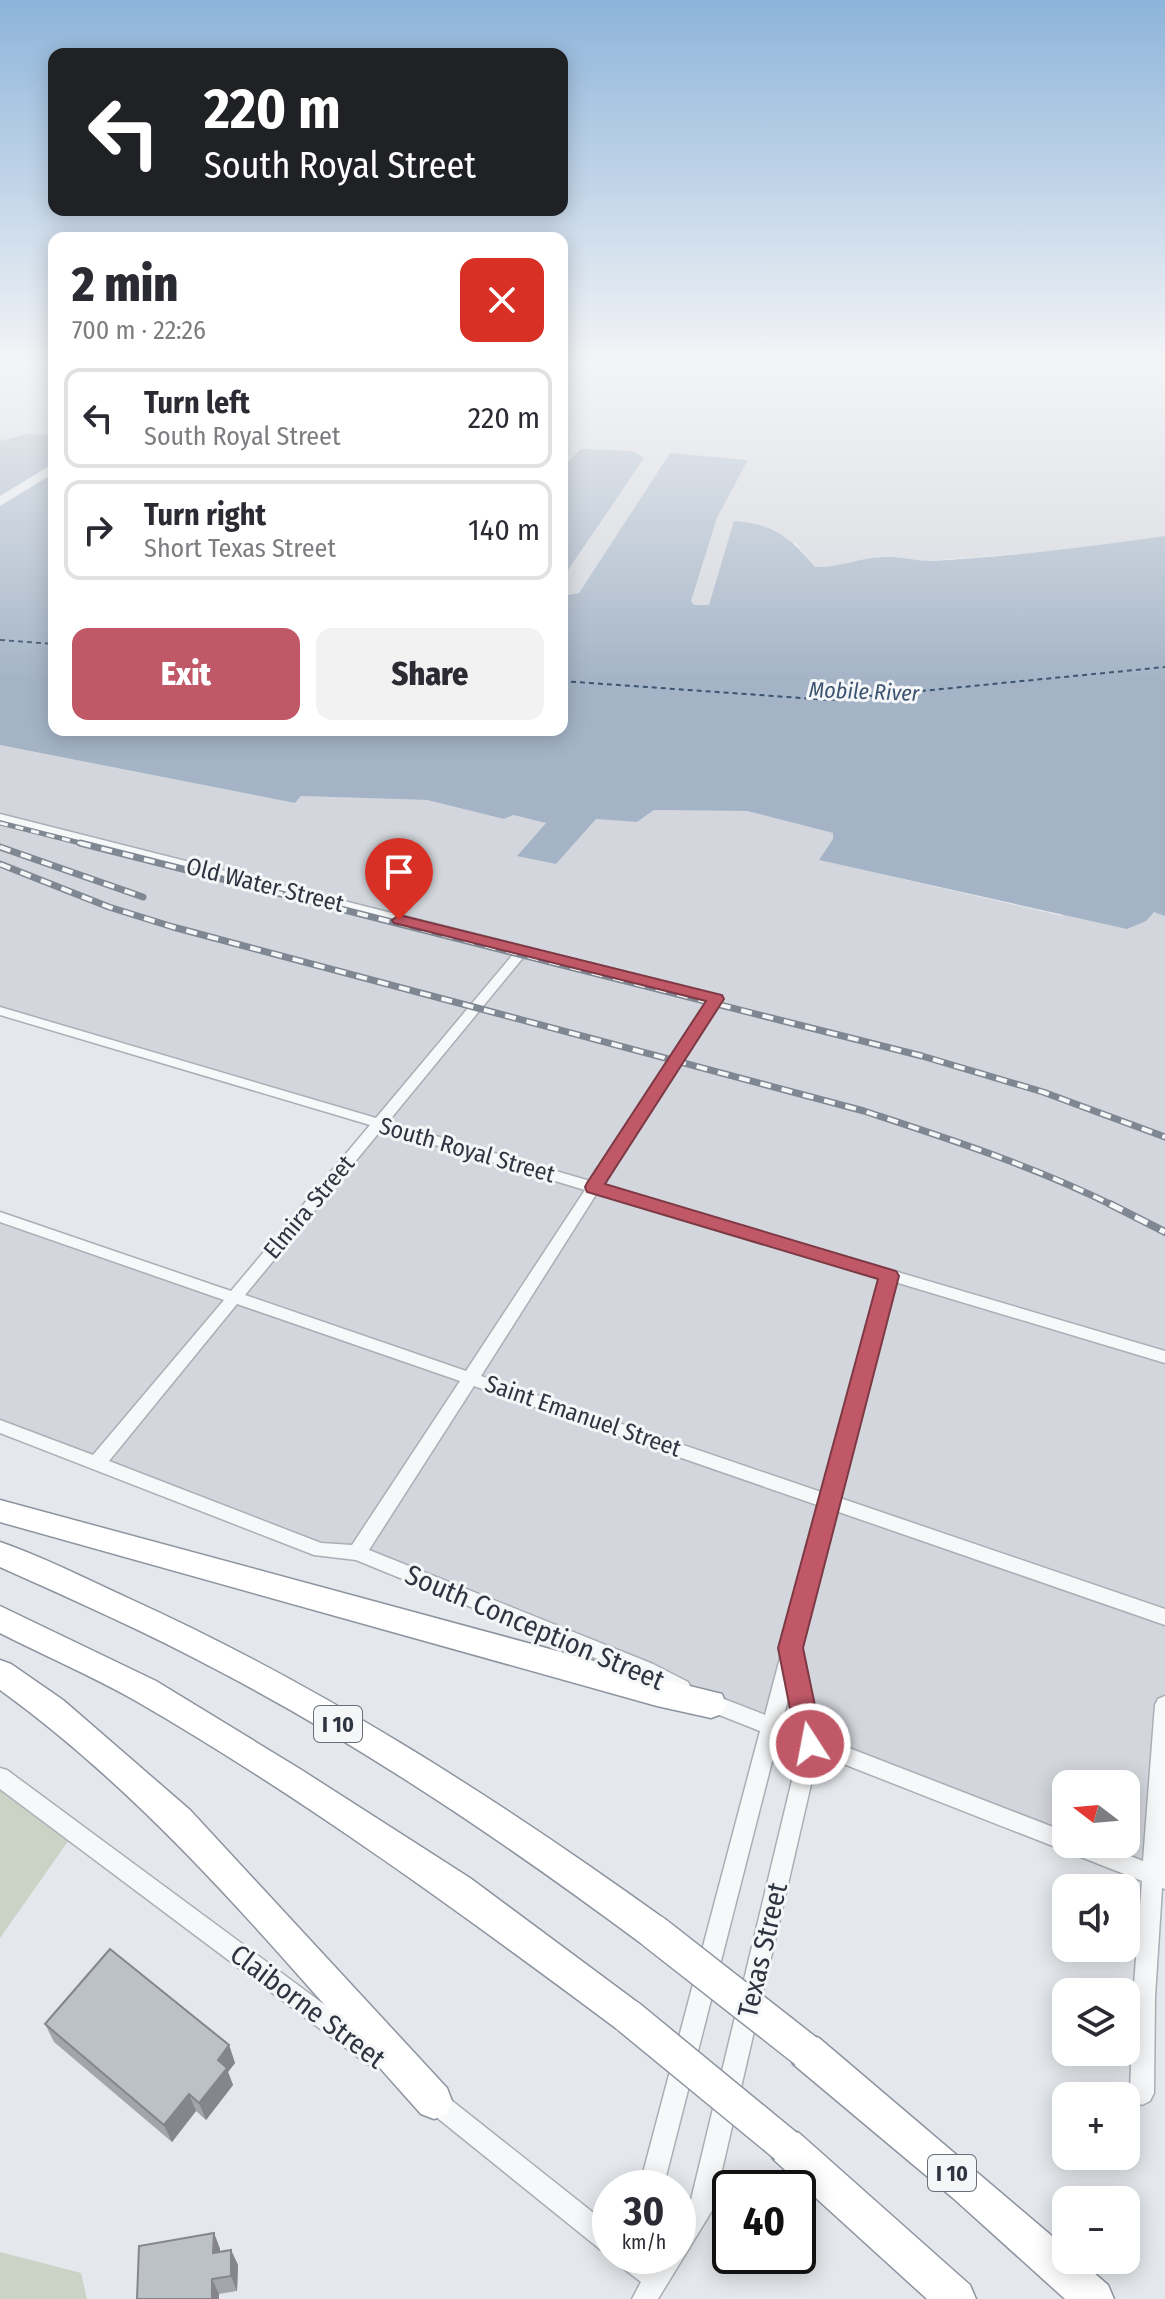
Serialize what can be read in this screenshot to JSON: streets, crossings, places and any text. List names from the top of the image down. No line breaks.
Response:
{"streets":{"highway":["I 10"],"street":["Old Water Street","South Royal Street","Elmira Street","Saint Emanuel Street","South Conception Street","Texas Street","Claiborne Street"]},"crossings":[["Old Water Street","South Royal Street"],["Old Water Street","Elmira Street"],["South Royal Street","Elmira Street"],["South Royal Street","Texas Street"],["Elmira Street","Saint Emanuel Street"],["Elmira Street","South Conception Street"],["Saint Emanuel Street","Texas Street"],["South Conception Street","Texas Street"]],"water":["Mobile River"],"north":"left","page":{"turn":["220 m","South Royal Street"],"heading":["2 min","700 m · 22:26"],"list":[{"name":"Turn left","note":"South Royal Street","value":"220 m"},{"name":"Turn right","note":"Short Texas Street","value":"140 m"}],"buttons":["Exit","Share"],"map_buttons":["+","−"],"speed":"30 km/h","limit":"40"}}
